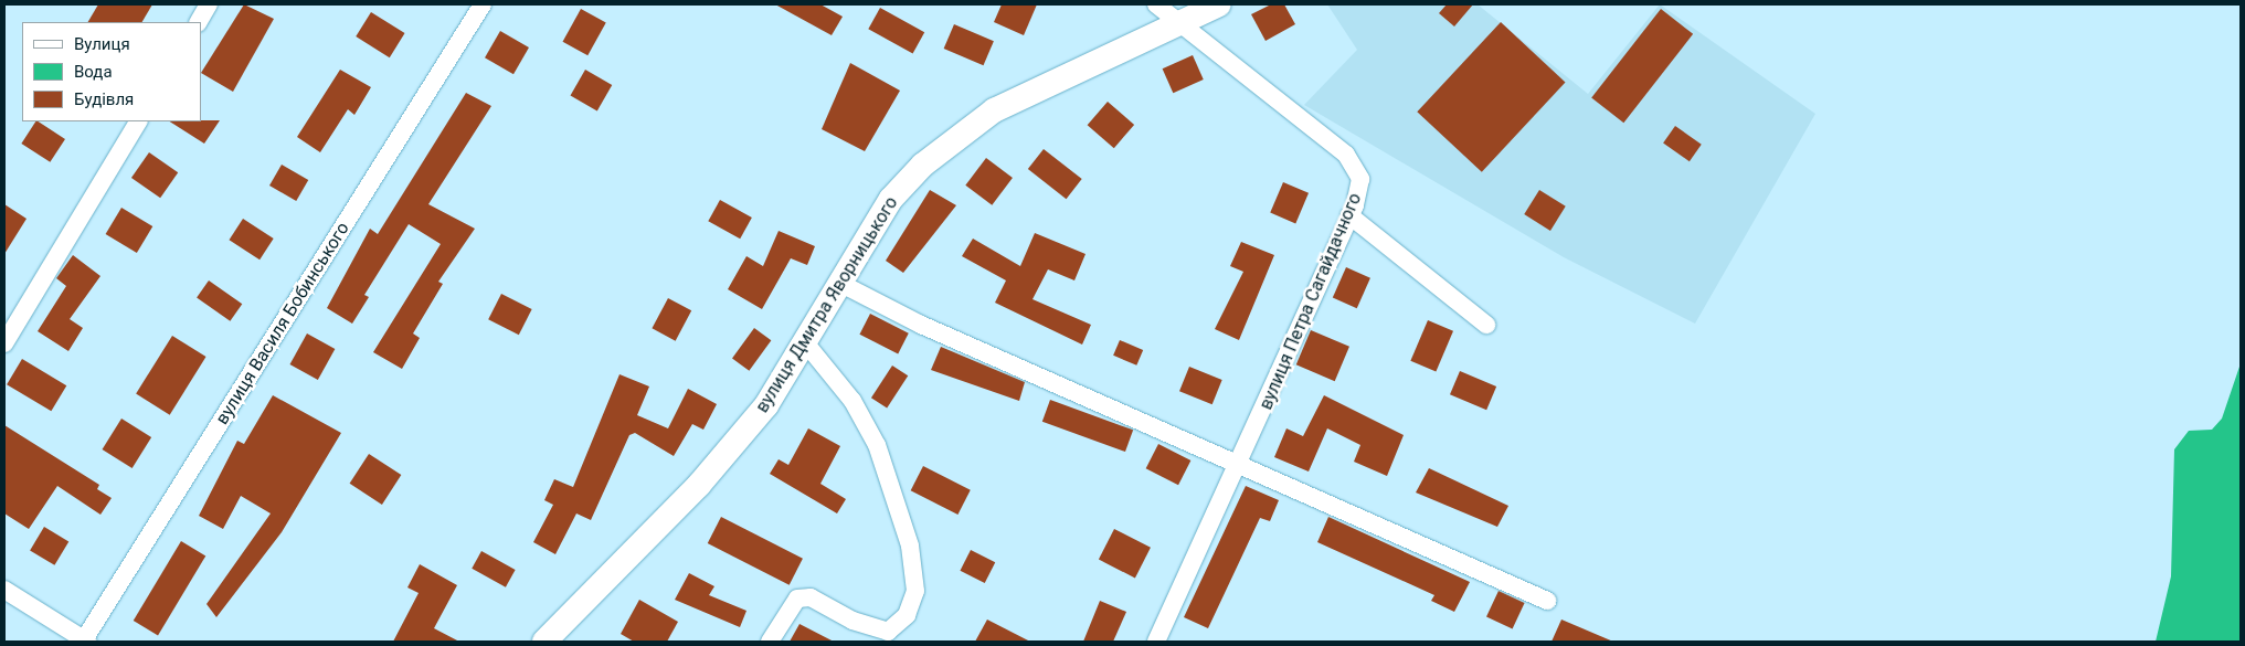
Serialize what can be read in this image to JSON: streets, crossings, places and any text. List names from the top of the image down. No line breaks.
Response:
{"streets":{"street":["вулиця Петра Сагайдачного","вулиця Дмитра Яворницького","вулиця Василя Бобинського"]},"crossings":[["вулиця Петра Сагайдачного","вулиця Дмитра Яворницького"]],"legend":["Вулиця","Вода","Будівля"]}
